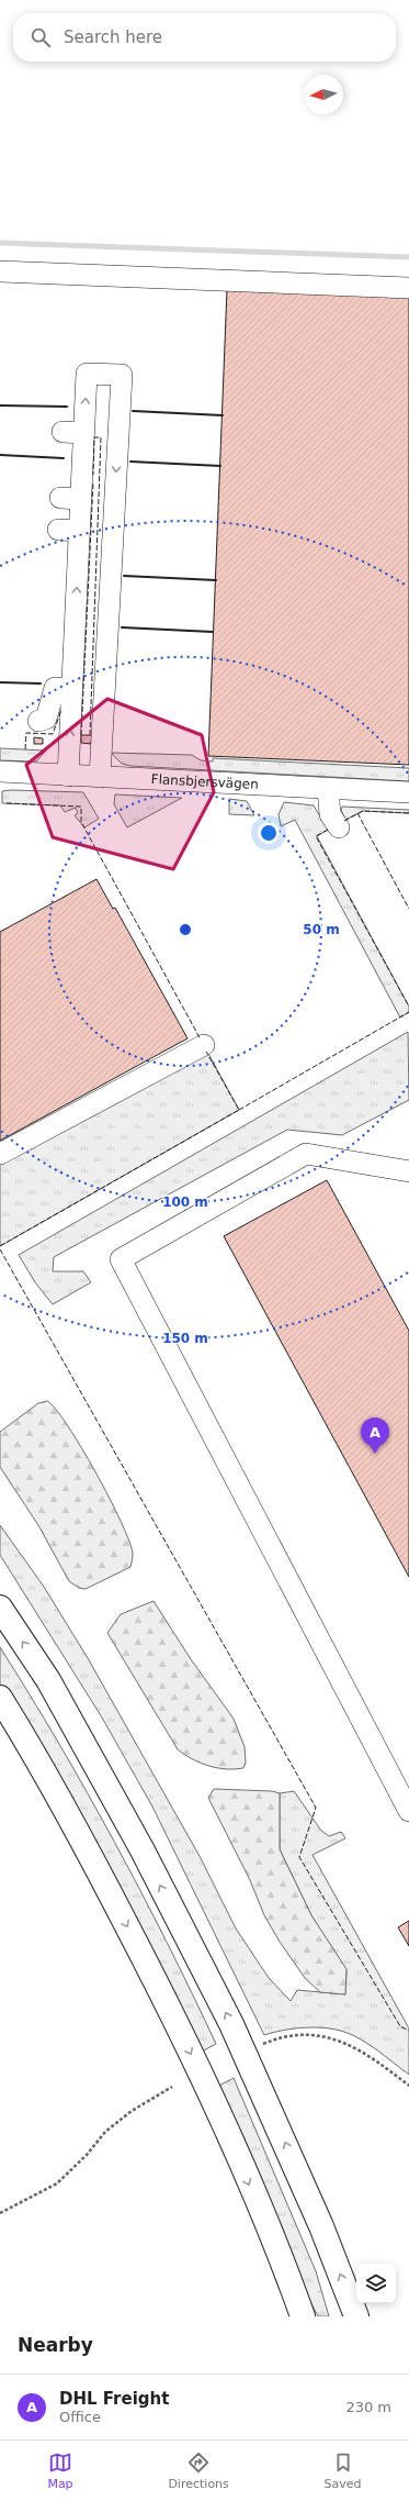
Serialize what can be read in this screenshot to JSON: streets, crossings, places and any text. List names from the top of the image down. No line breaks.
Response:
{"streets":{"street":["Flansbjersvägen"]},"north":"left","page":{"search":"Search here","pins":"A","heading":"Nearby","list":[{"mark":"A","name":"DHL Freight","note":"Office","value":"230 m"}],"nav":["Map","Directions","Saved"]},"rings":["50 m","100 m","150 m"]}
